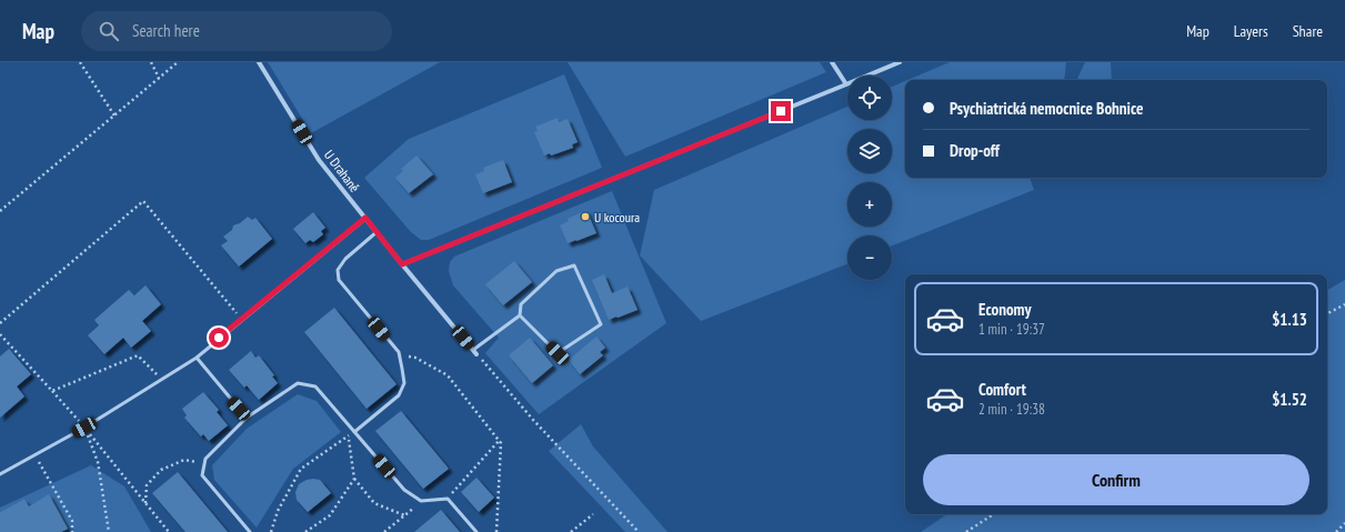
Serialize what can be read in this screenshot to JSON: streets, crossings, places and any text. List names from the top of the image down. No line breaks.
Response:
{"streets":{"street":["U Drahaně"]},"places":["U kocoura"],"page":{"header":"Map","search":"Search here","nav":["Map","Layers","Share"],"map_buttons":["+","−"],"banner":["Psychiatrická nemocnice Bohnice","Drop-off"],"list":[{"name":"Economy","note":"1 min · 19:37","value":"$1.13"},{"name":"Comfort","note":"2 min · 19:38","value":"$1.52"}],"buttons":"Confirm"}}
